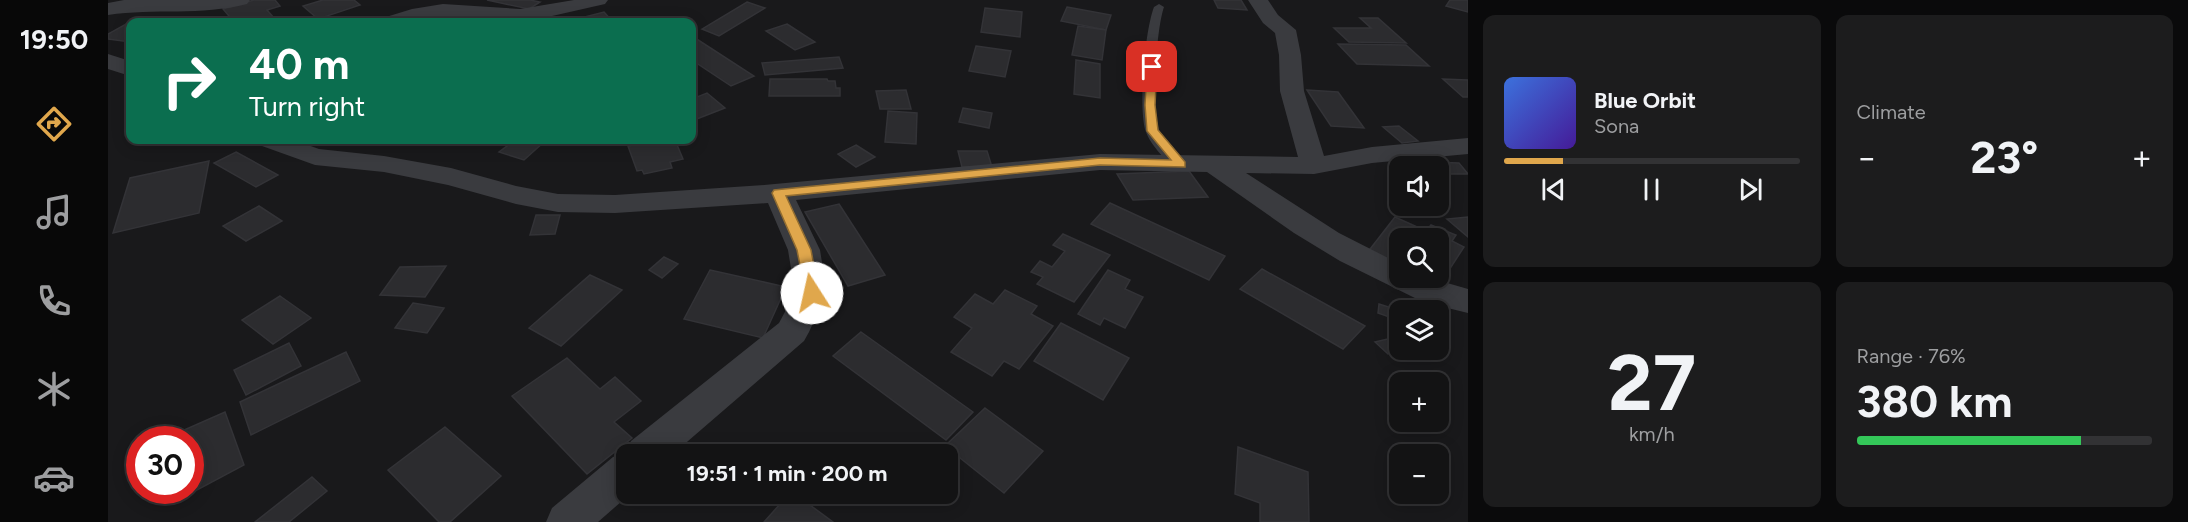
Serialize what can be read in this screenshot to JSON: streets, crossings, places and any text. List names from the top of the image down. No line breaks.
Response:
{"page":{"tabs":"19:50","tile":["Climate",["27","km/h"],["Range · 76%","380 km"]],"turn":["40 m","Turn right"],"song":["Blue Orbit","Sona"],"heat":["−","23°","+"],"map_buttons":["+","−"],"limit":"30","trip":"19:51 · 1 min · 200 m"}}
